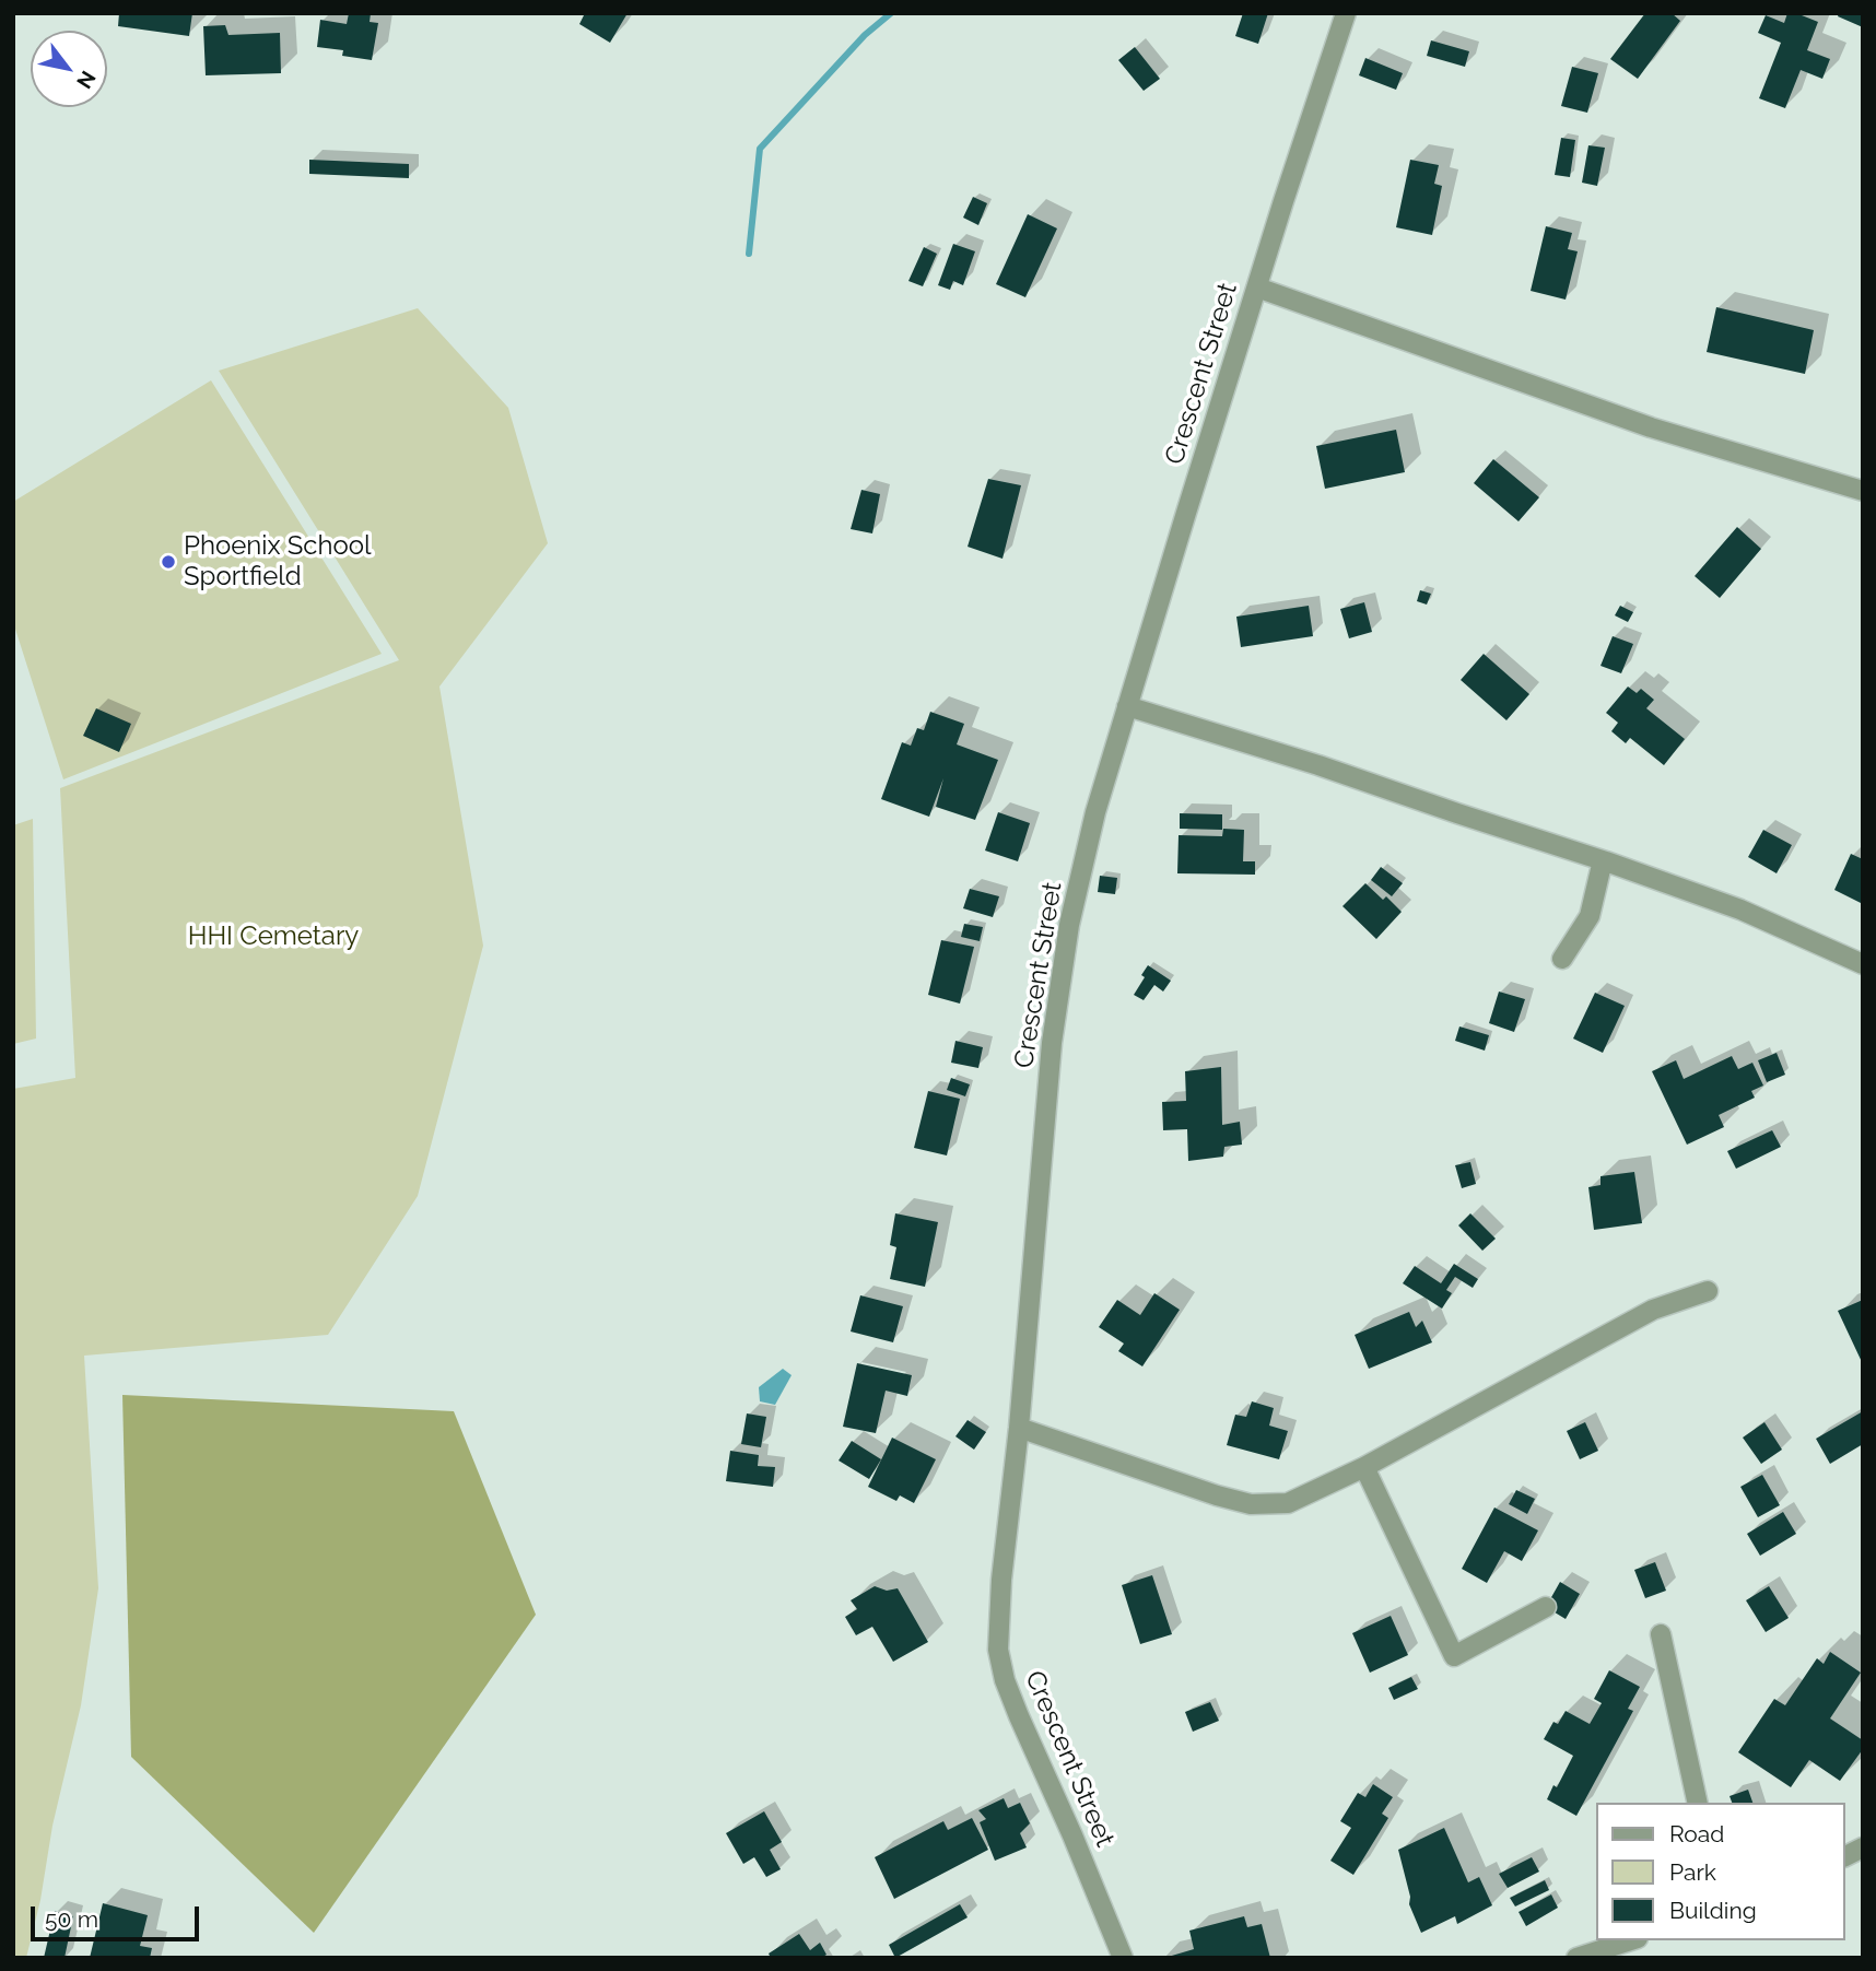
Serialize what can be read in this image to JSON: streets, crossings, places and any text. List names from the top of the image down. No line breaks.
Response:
{"streets":{"street":["Crescent Street"]},"parks":["HHI Cemetary"],"places":["Phoenix School Sportfield"],"legend":["Road","Park","Building"],"scale_bar":"50 m","north":"bottom right"}
